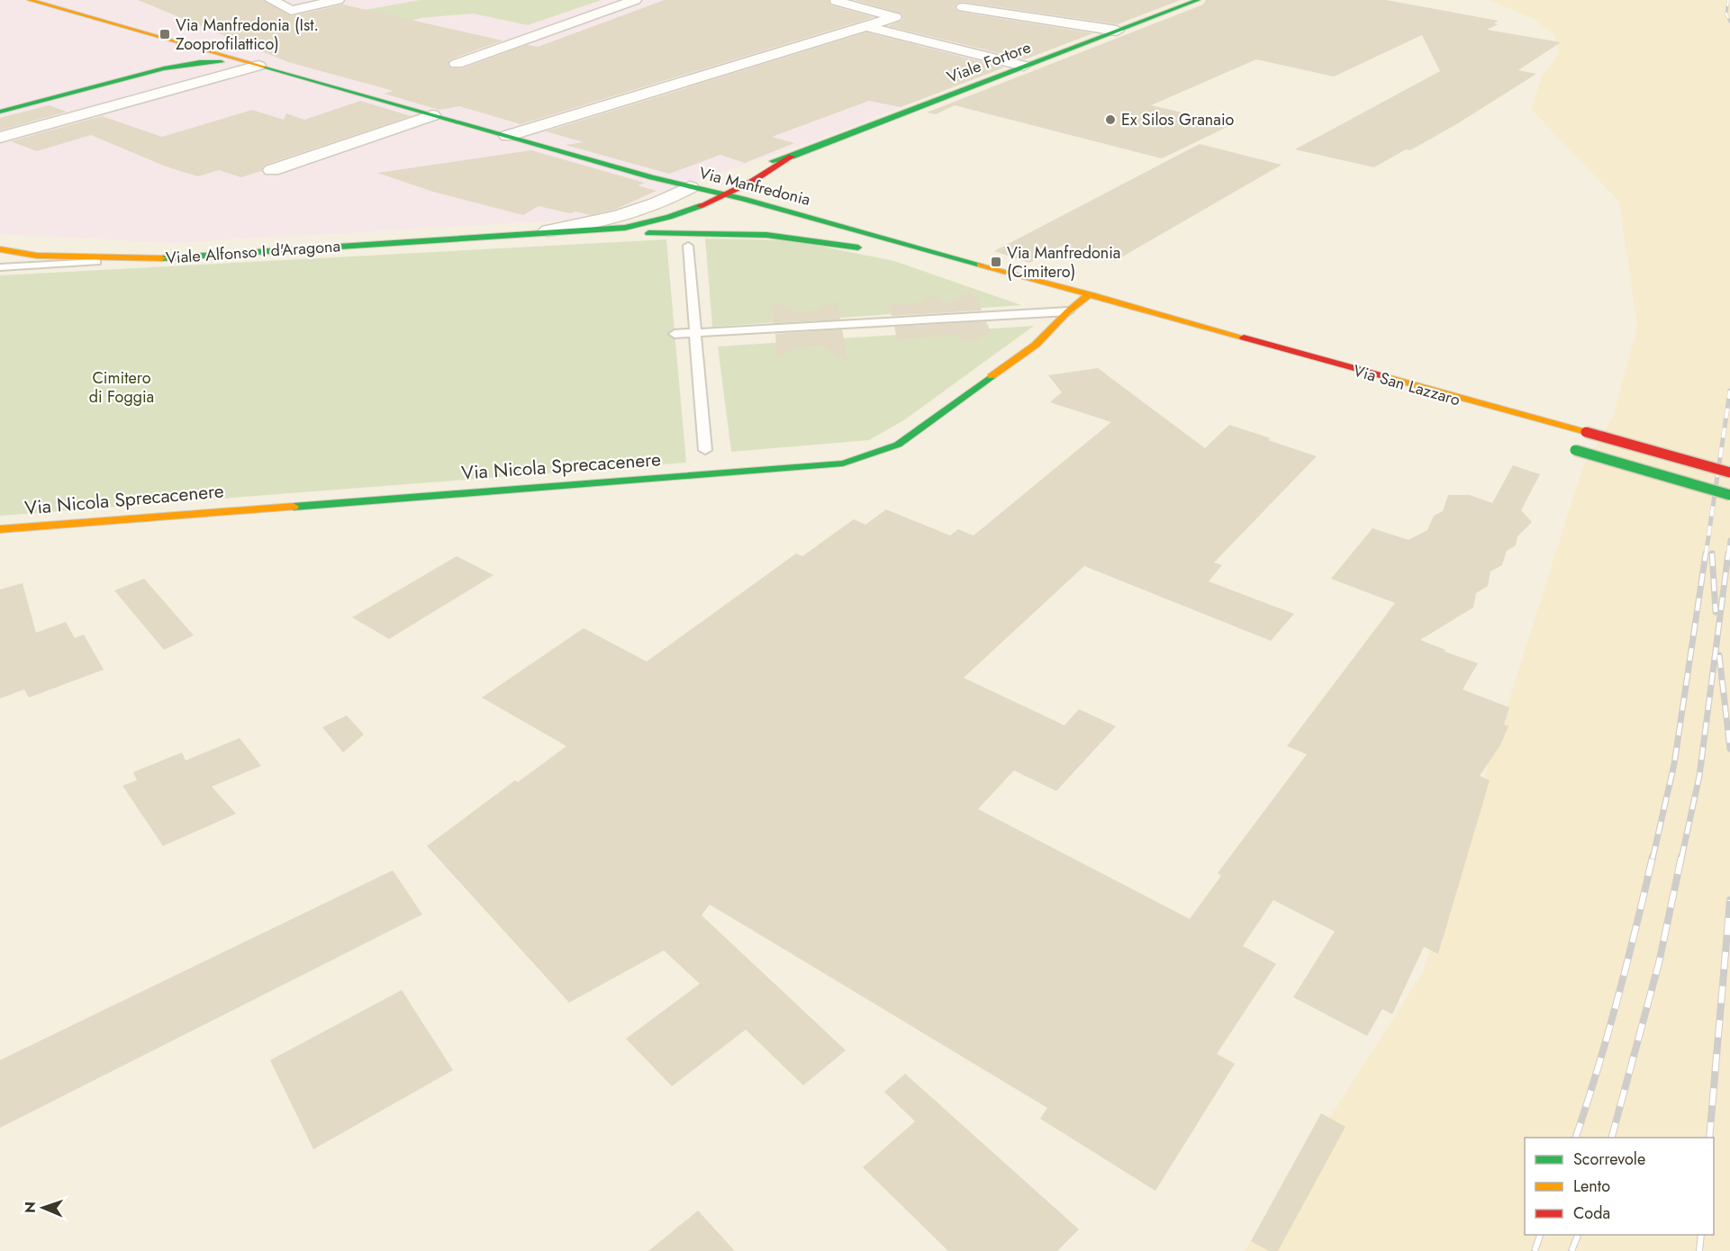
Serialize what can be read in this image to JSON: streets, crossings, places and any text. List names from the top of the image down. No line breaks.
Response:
{"streets":{"main road":["Viale Fortore","Via Manfredonia","Viale Alfonso I d'Aragona","Via San Lazzaro","Via Nicola Sprecacenere"]},"crossings":[["Viale Fortore","Via Manfredonia"],["Viale Fortore","Viale Alfonso I d'Aragona"],["Via Manfredonia","Viale Alfonso I d'Aragona"],["Via Manfredonia","Via San Lazzaro"]],"parks":["Cimitero di Foggia"],"places":{"transit":["Via Manfredonia (Ist. Zooprofilattico)","Via Manfredonia (Cimitero)"],"other":["Ex Silos Granaio"]},"legend":["Scorrevole","Lento","Coda"],"north":"left"}
